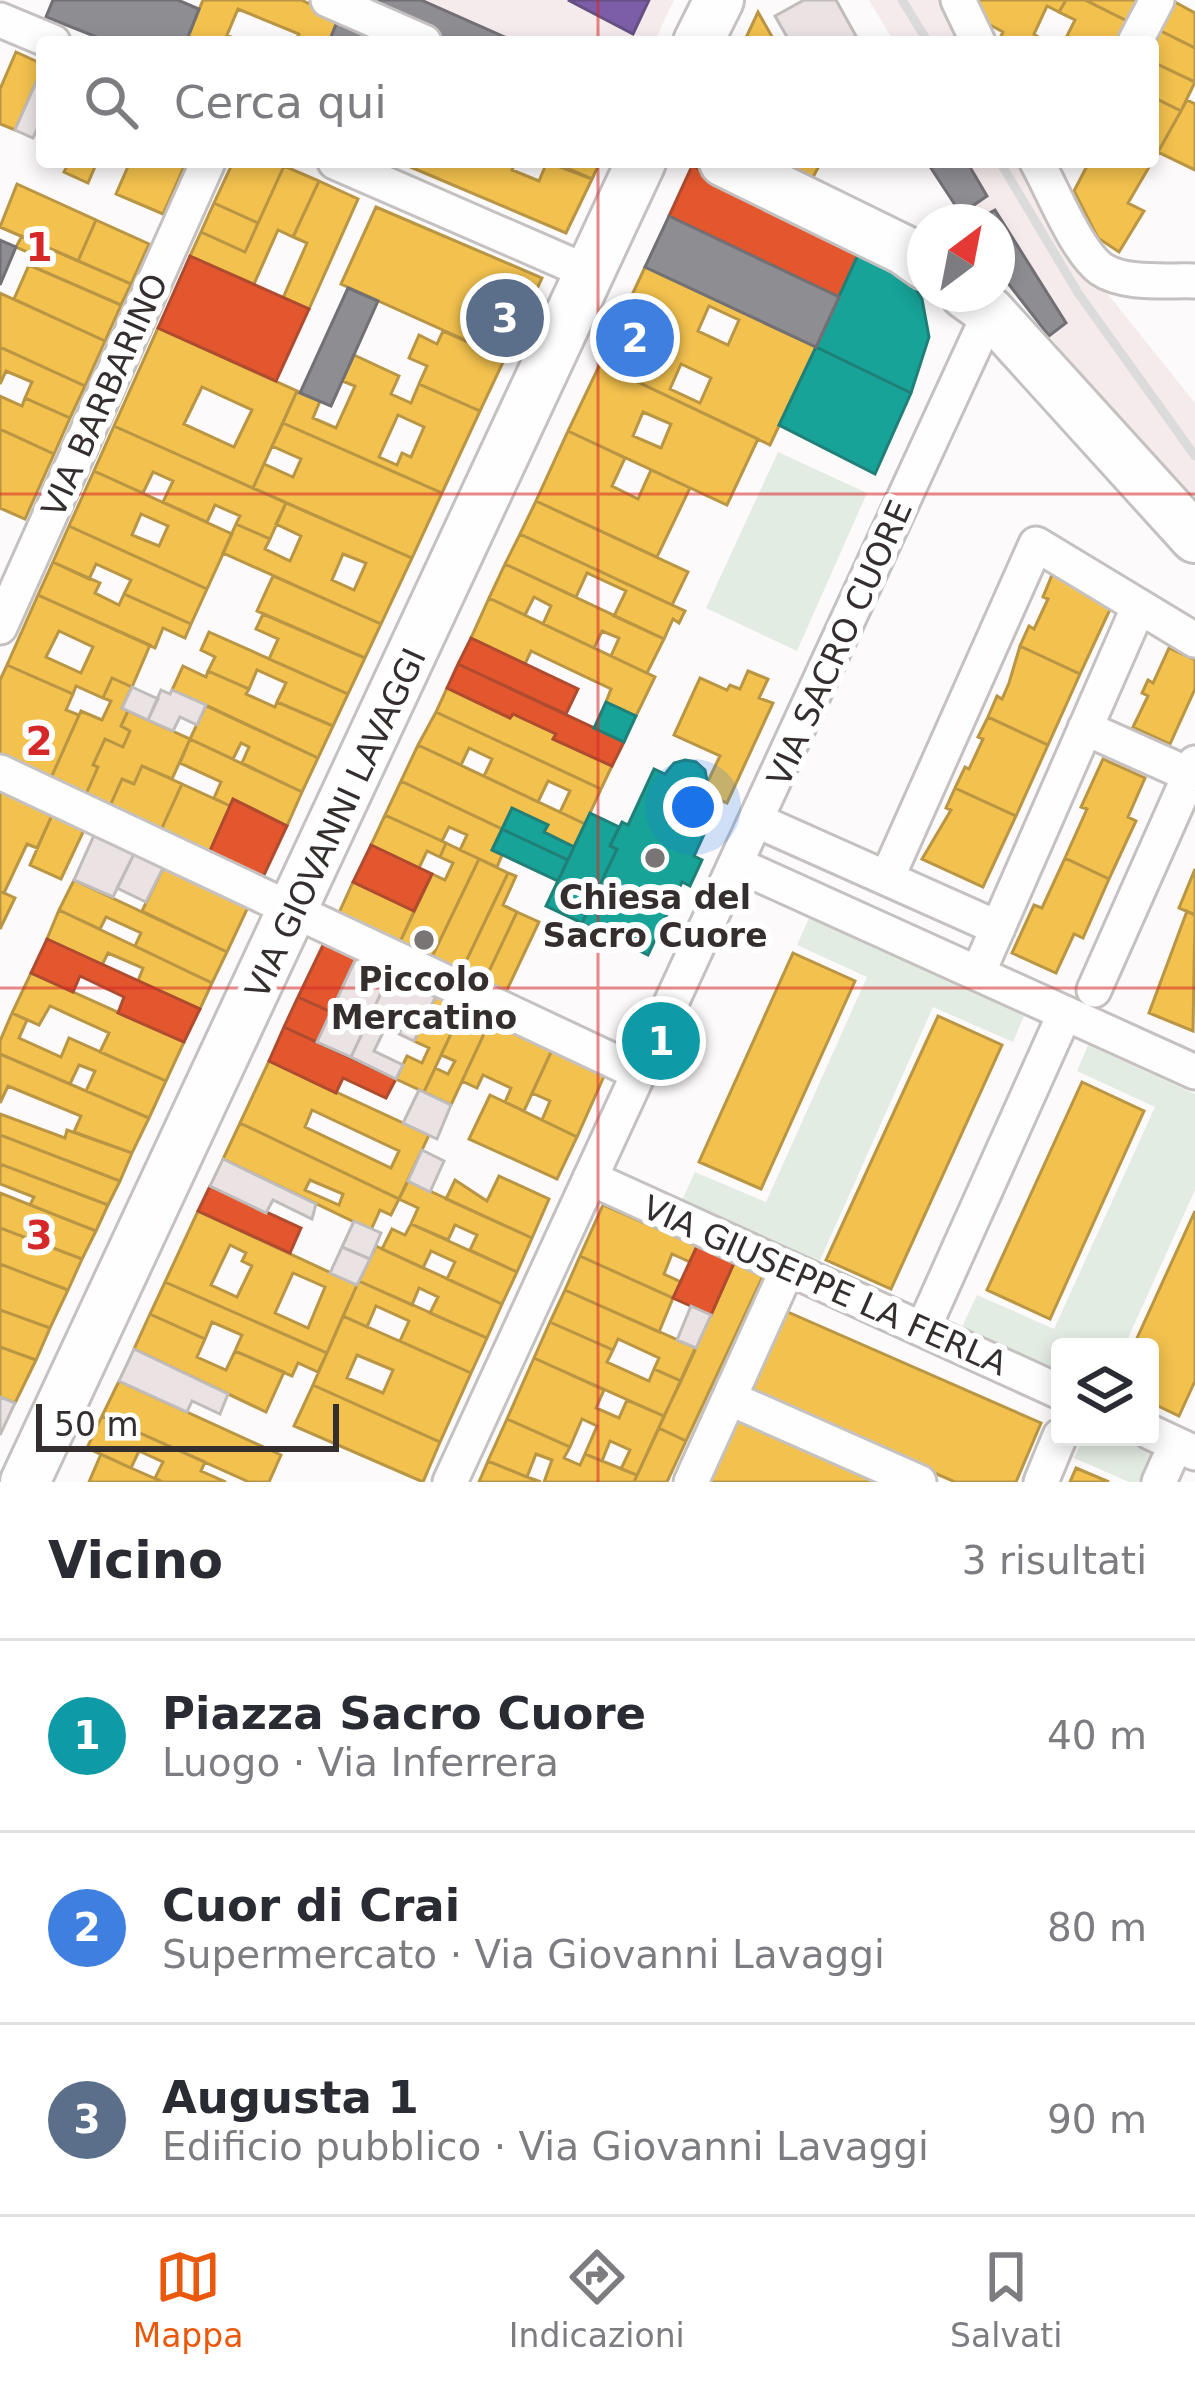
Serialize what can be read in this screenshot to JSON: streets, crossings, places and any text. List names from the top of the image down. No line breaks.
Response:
{"streets":{"main road":["VIA GIOVANNI LAVAGGI"],"street":["VIA BARBARINO","VIA SACRO CUORE","VIA GIUSEPPE LA FERLA"]},"places":["Chiesa del Sacro Cuore","Piccolo Mercatino"],"scale_bar":"50 m","north":"top right","page":{"search":"Cerca qui","pins":["3","2","1"],"scale":"50 m","heading":["Vicino","3 risultati"],"list":[{"mark":"1","name":"Piazza Sacro Cuore","note":"Luogo · Via Inferrera","value":"40 m"},{"mark":"2","name":"Cuor di Crai","note":"Supermercato · Via Giovanni Lavaggi","value":"80 m"},{"mark":"3","name":"Augusta 1","note":"Edificio pubblico · Via Giovanni Lavaggi","value":"90 m"}],"nav":["Mappa","Indicazioni","Salvati"]},"grid":{"rows":["1","2","3"]}}
